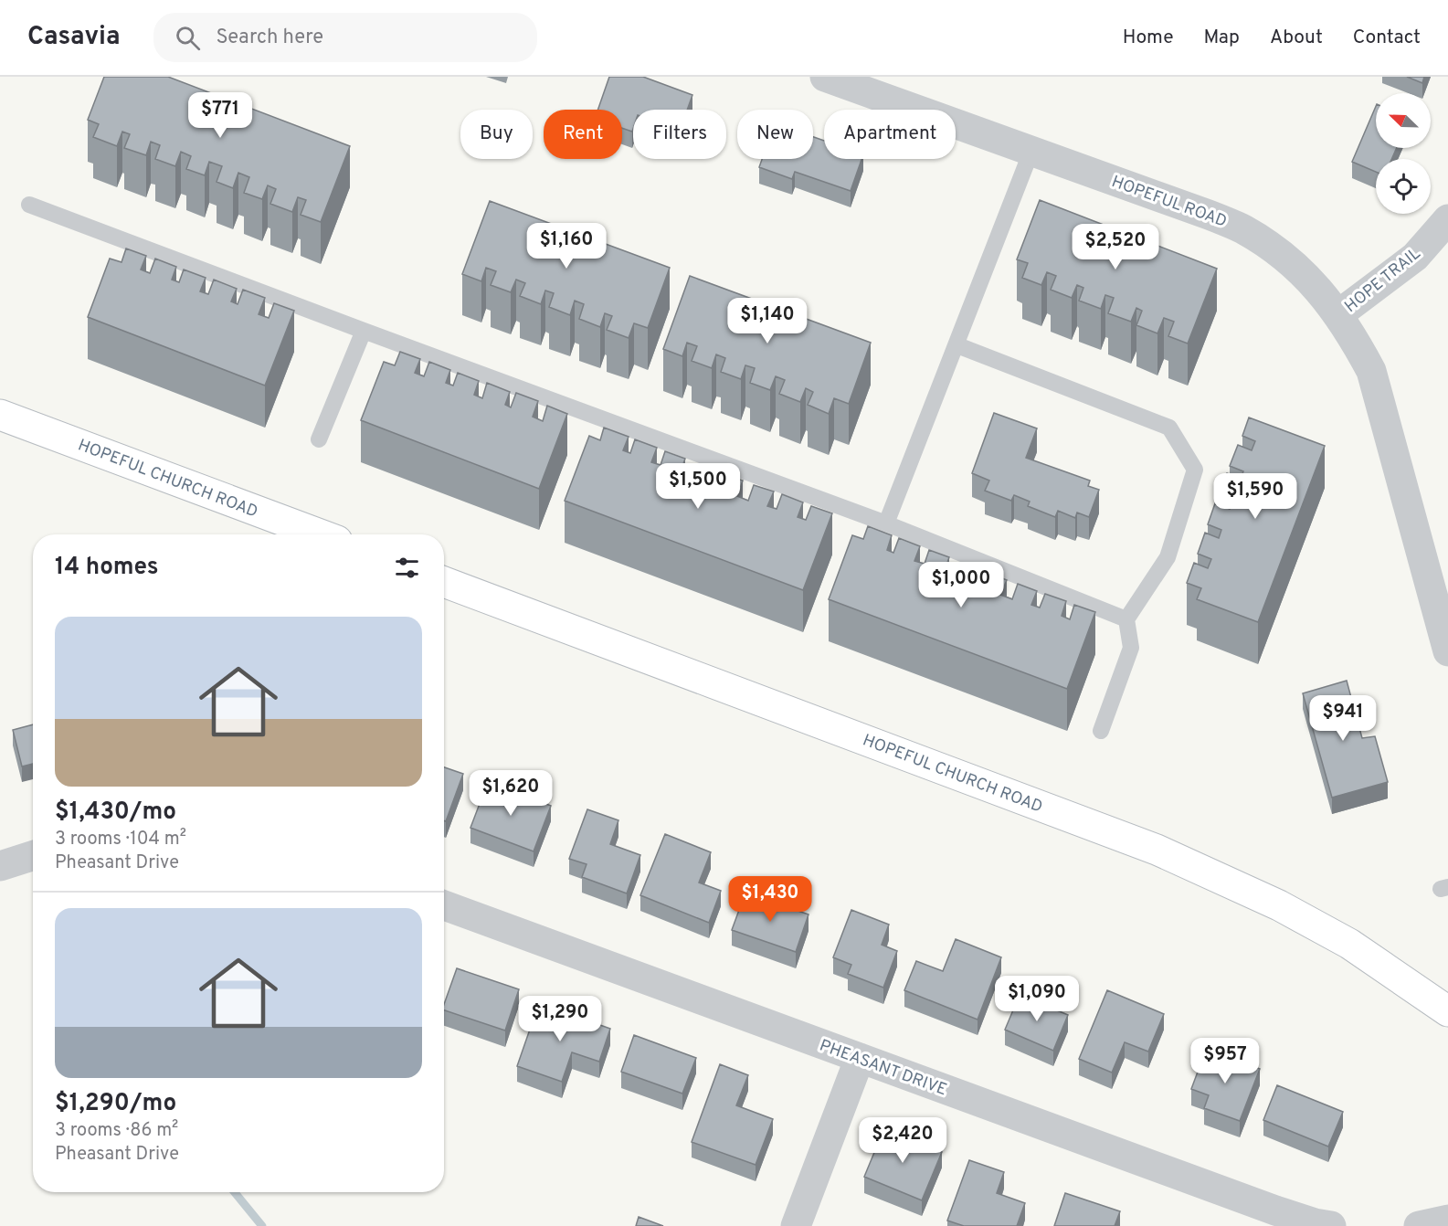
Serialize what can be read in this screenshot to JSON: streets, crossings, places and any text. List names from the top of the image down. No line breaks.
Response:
{"streets":{"main road":["HOPEFUL CHURCH ROAD"],"street":["HOPEFUL ROAD","HOPE TRAIL","PHEASANT DRIVE"]},"crossings":[["HOPEFUL ROAD","HOPE TRAIL"]],"north":"top left","page":{"header":"Casavia","search":"Search here","nav":["Home","Map","About","Contact"],"price":["$771","$1,160","$2,520","$1,140","$1,500","$1,590","$1,000","$941","$1,620","$1,430","$1,090","$1,290","$957","$2,420"],"chip":["Buy","Rent","Filters","New","Apartment"],"heading":"14 homes","list":[{"name":"$1,430/mo","note":"3 rooms · 104 m² · Pheasant Drive"},{"name":"$1,290/mo","note":"3 rooms · 86 m² · Pheasant Drive"}]}}
